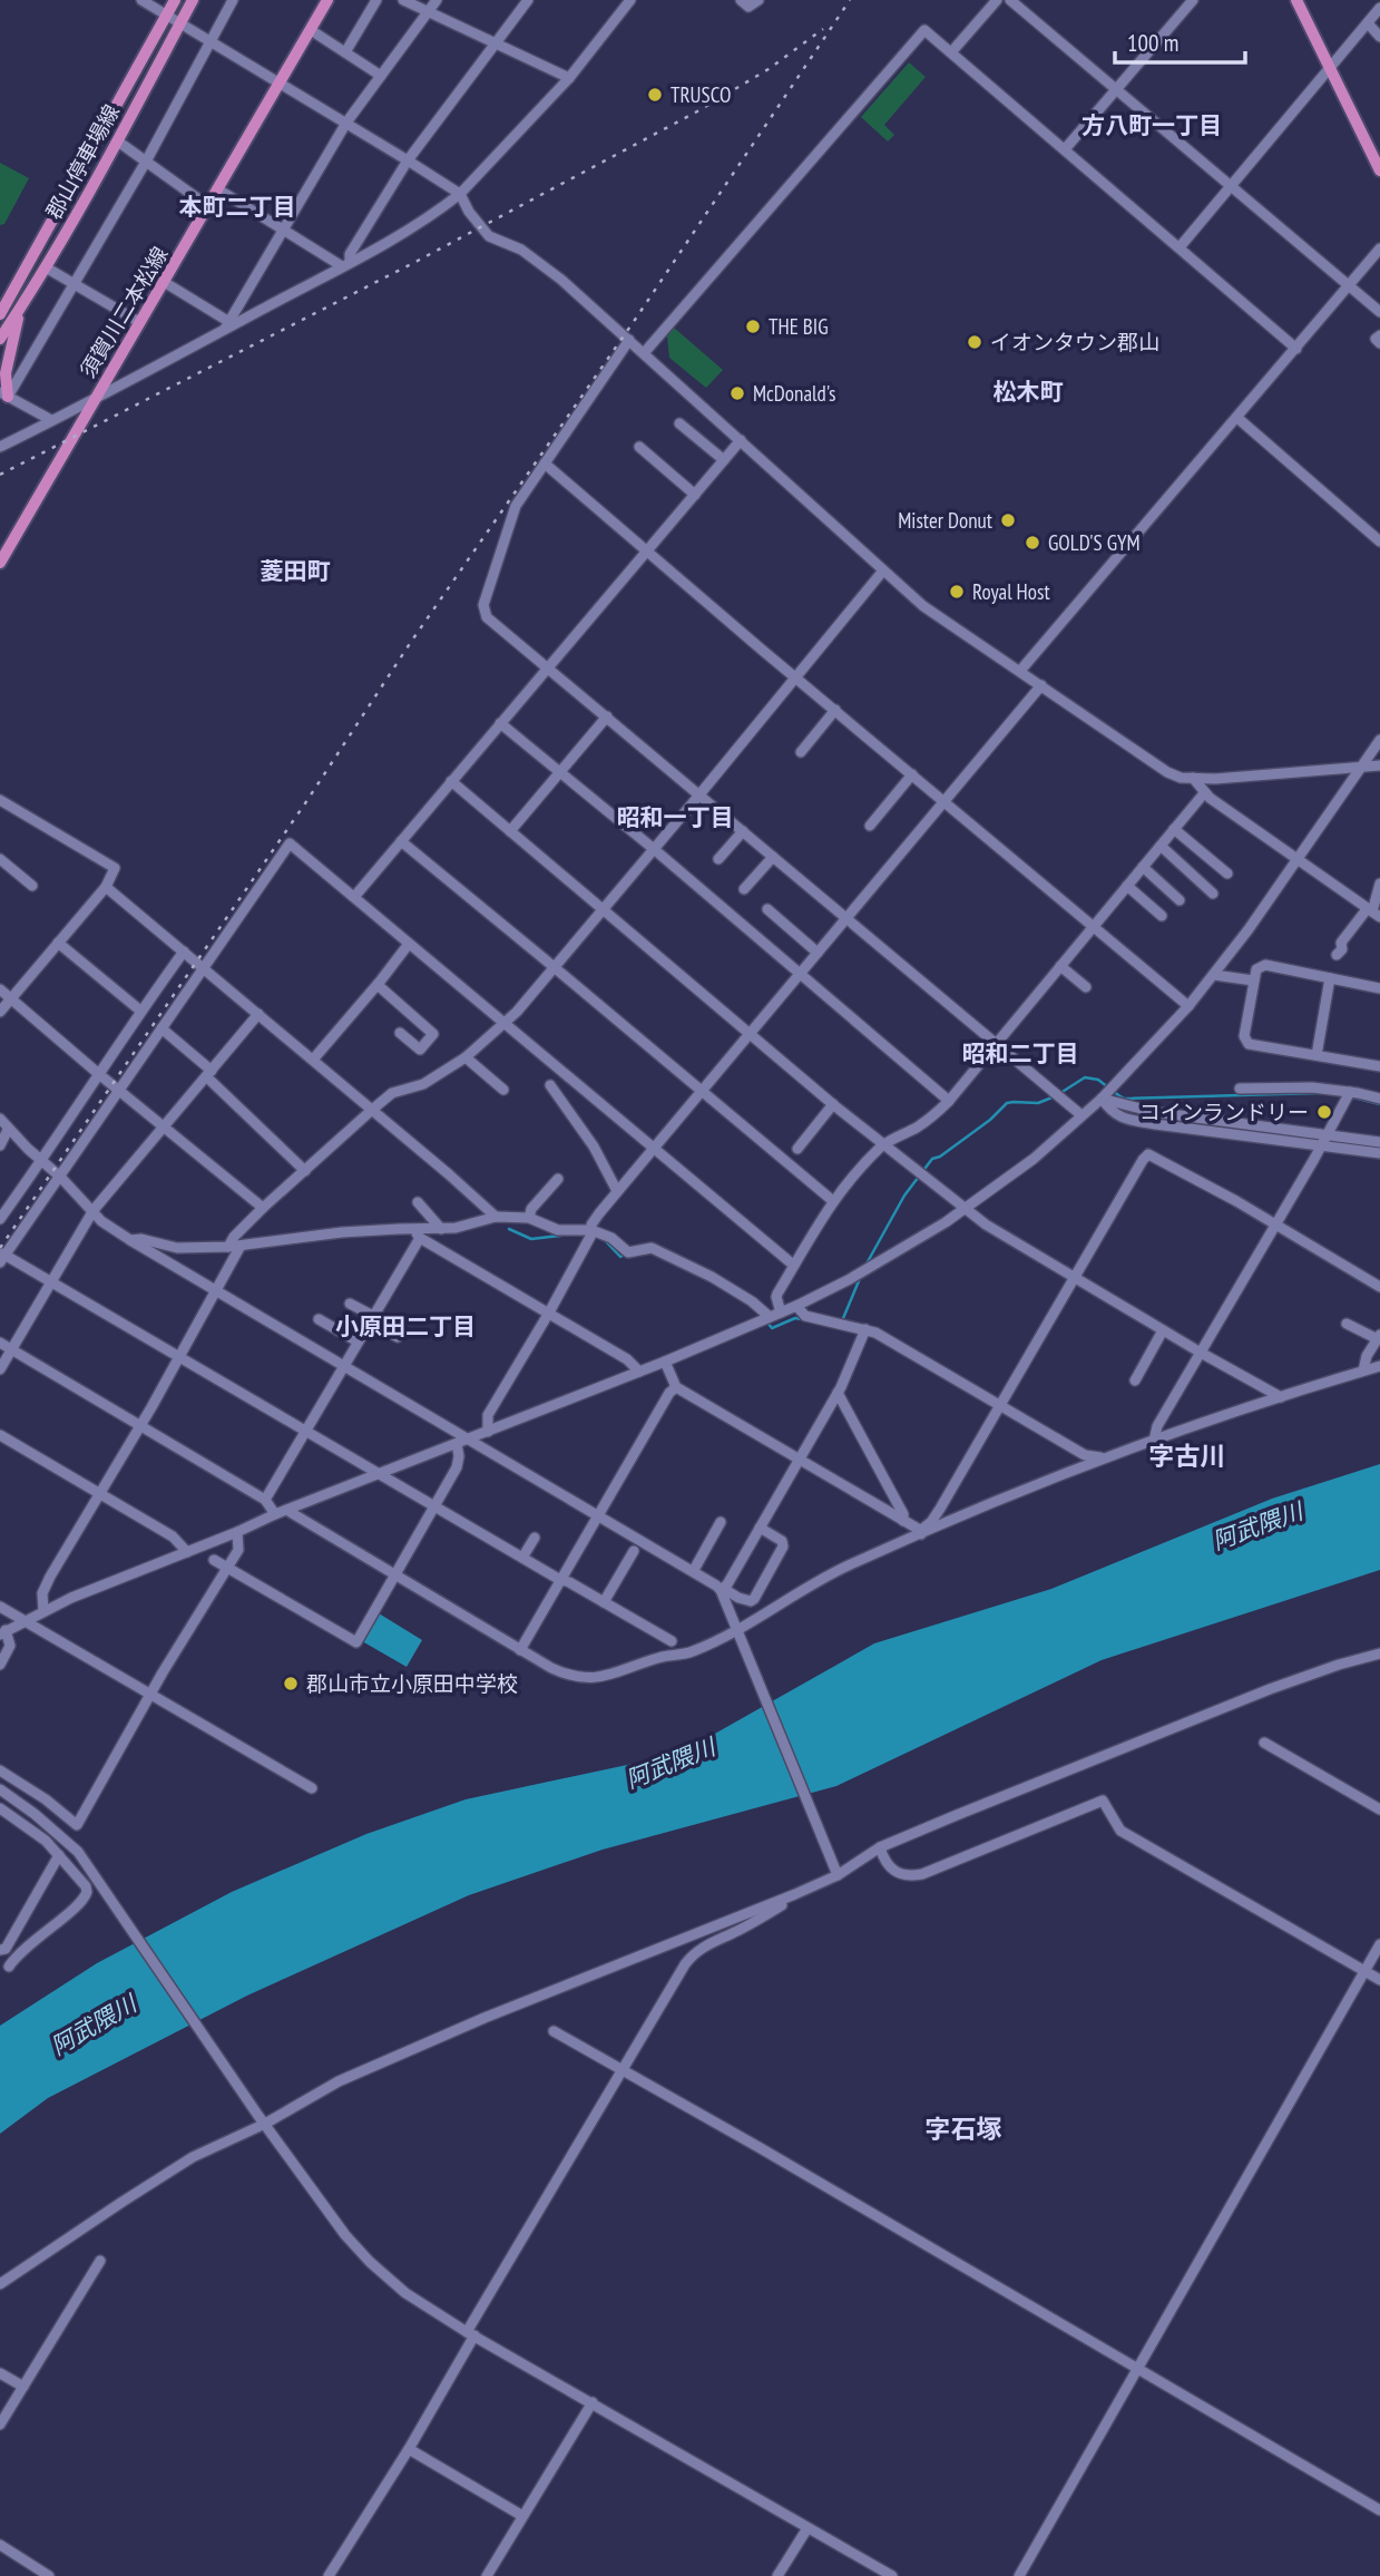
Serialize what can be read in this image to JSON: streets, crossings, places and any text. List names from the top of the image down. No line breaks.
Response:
{"streets":{"main road":["郡山停車場線","須賀川二本松線"]},"districts":["方八町一丁目","本町二丁目","松木町","菱田町","昭和一丁目","昭和二丁目","小原田二丁目","字古川","字石塚"],"water":["阿武隈川"],"places":["TRUSCO","THE BIG","イオンタウン郡山","McDonald's","Mister Donut","GOLD'S GYM","Royal Host","コインランドリー","郡山市立小原田中学校"],"scale_bar":"100 m"}
